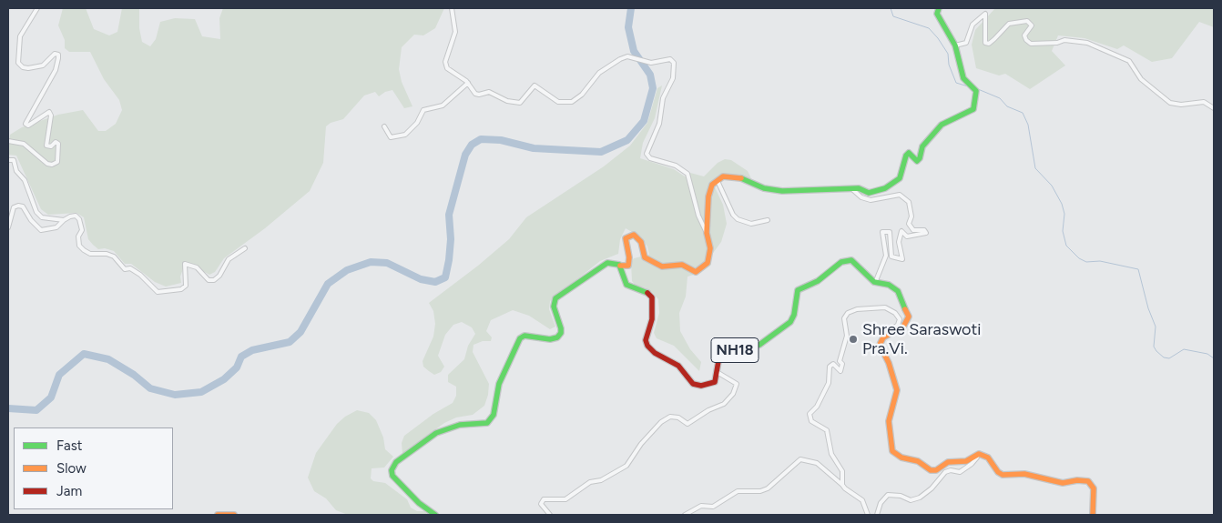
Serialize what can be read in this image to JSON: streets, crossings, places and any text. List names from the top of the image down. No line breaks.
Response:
{"streets":{"main road":["NH18"]},"places":["Shree Saraswoti Pra.Vi."],"legend":["Fast","Slow","Jam"]}
